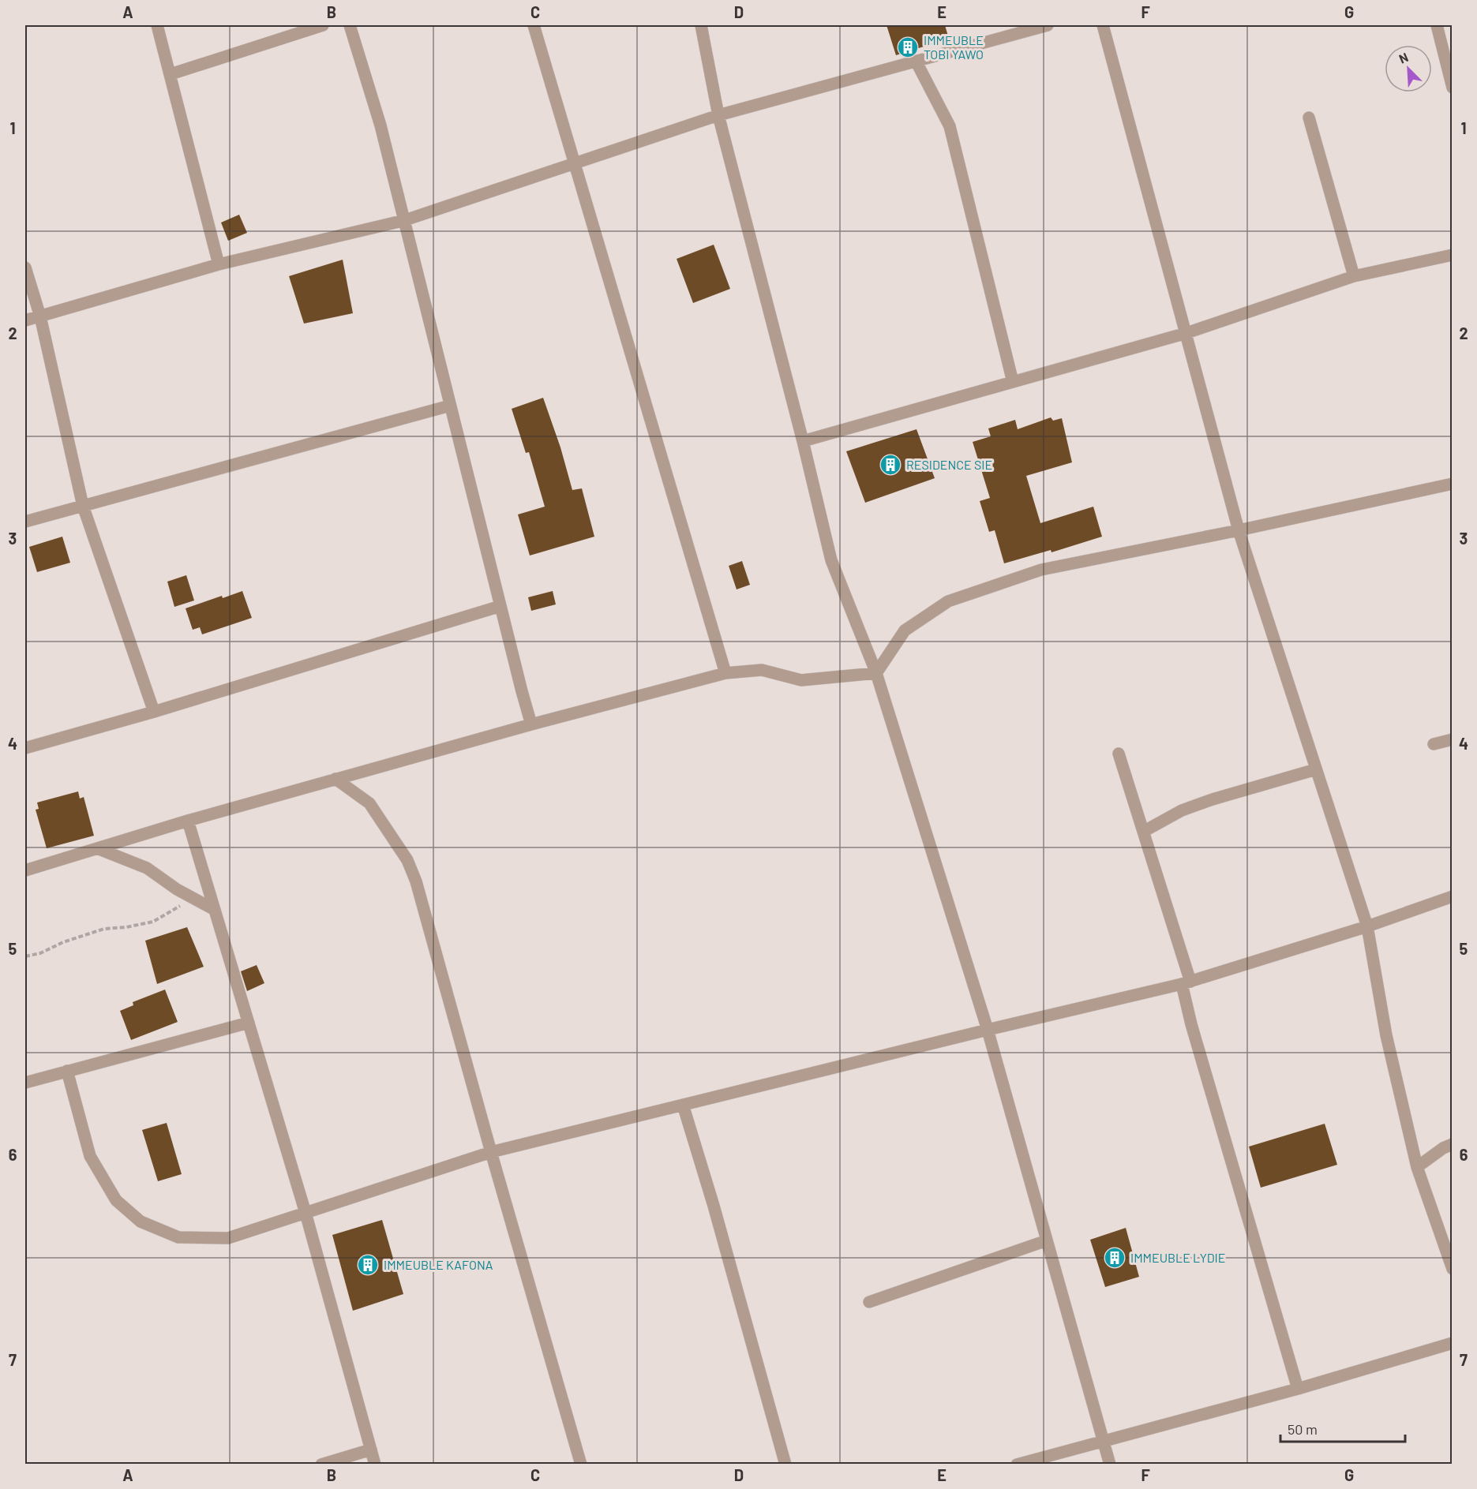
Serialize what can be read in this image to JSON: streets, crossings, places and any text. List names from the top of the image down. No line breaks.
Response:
{"places":{"building":["IMMEUBLE TOBI YAWO","RESIDENCE SIE","IMMEUBLE LYDIE","IMMEUBLE KAFONA"]},"scale_bar":"50 m","north":"top left","grid":{"columns":["A","B","C","D","E","F","G"],"rows":["1","2","3","4","5","6","7"]}}
